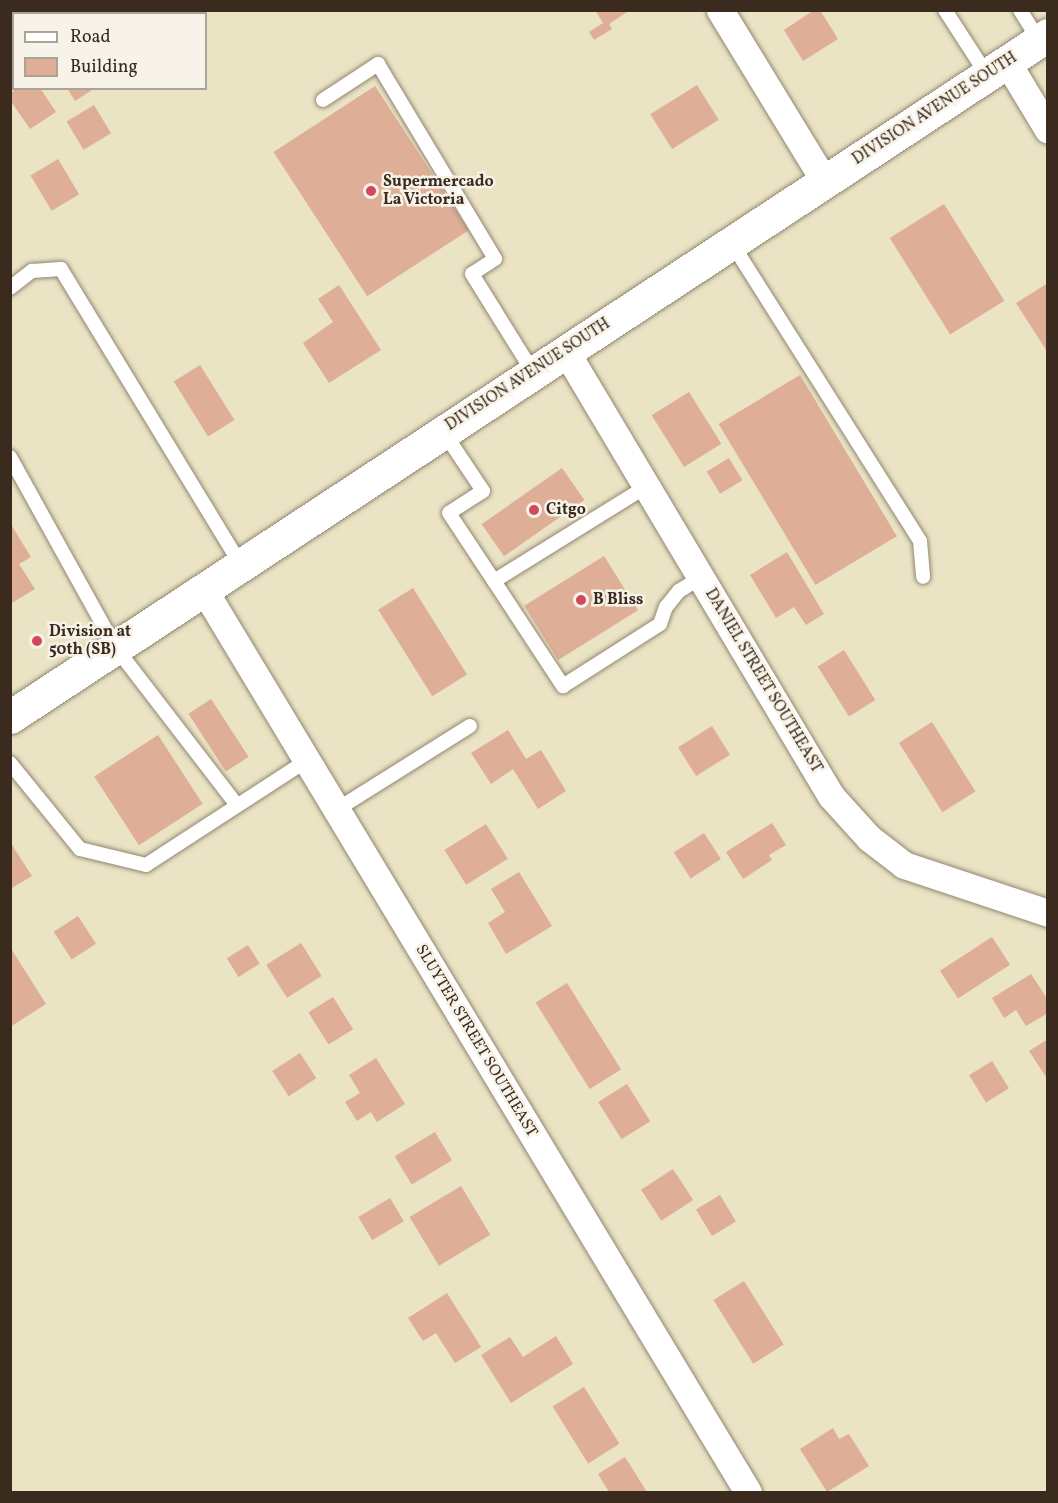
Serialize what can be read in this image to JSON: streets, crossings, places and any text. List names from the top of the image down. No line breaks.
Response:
{"streets":{"main road":["DIVISION AVENUE SOUTH"],"street":["DANIEL STREET SOUTHEAST","SLUYTER STREET SOUTHEAST"]},"crossings":[["DIVISION AVENUE SOUTH","DANIEL STREET SOUTHEAST"],["DIVISION AVENUE SOUTH","SLUYTER STREET SOUTHEAST"]],"places":["Supermercado La Victoria","Citgo","B Bliss","Division at 50th (SB)"],"legend":["Road","Building"]}
